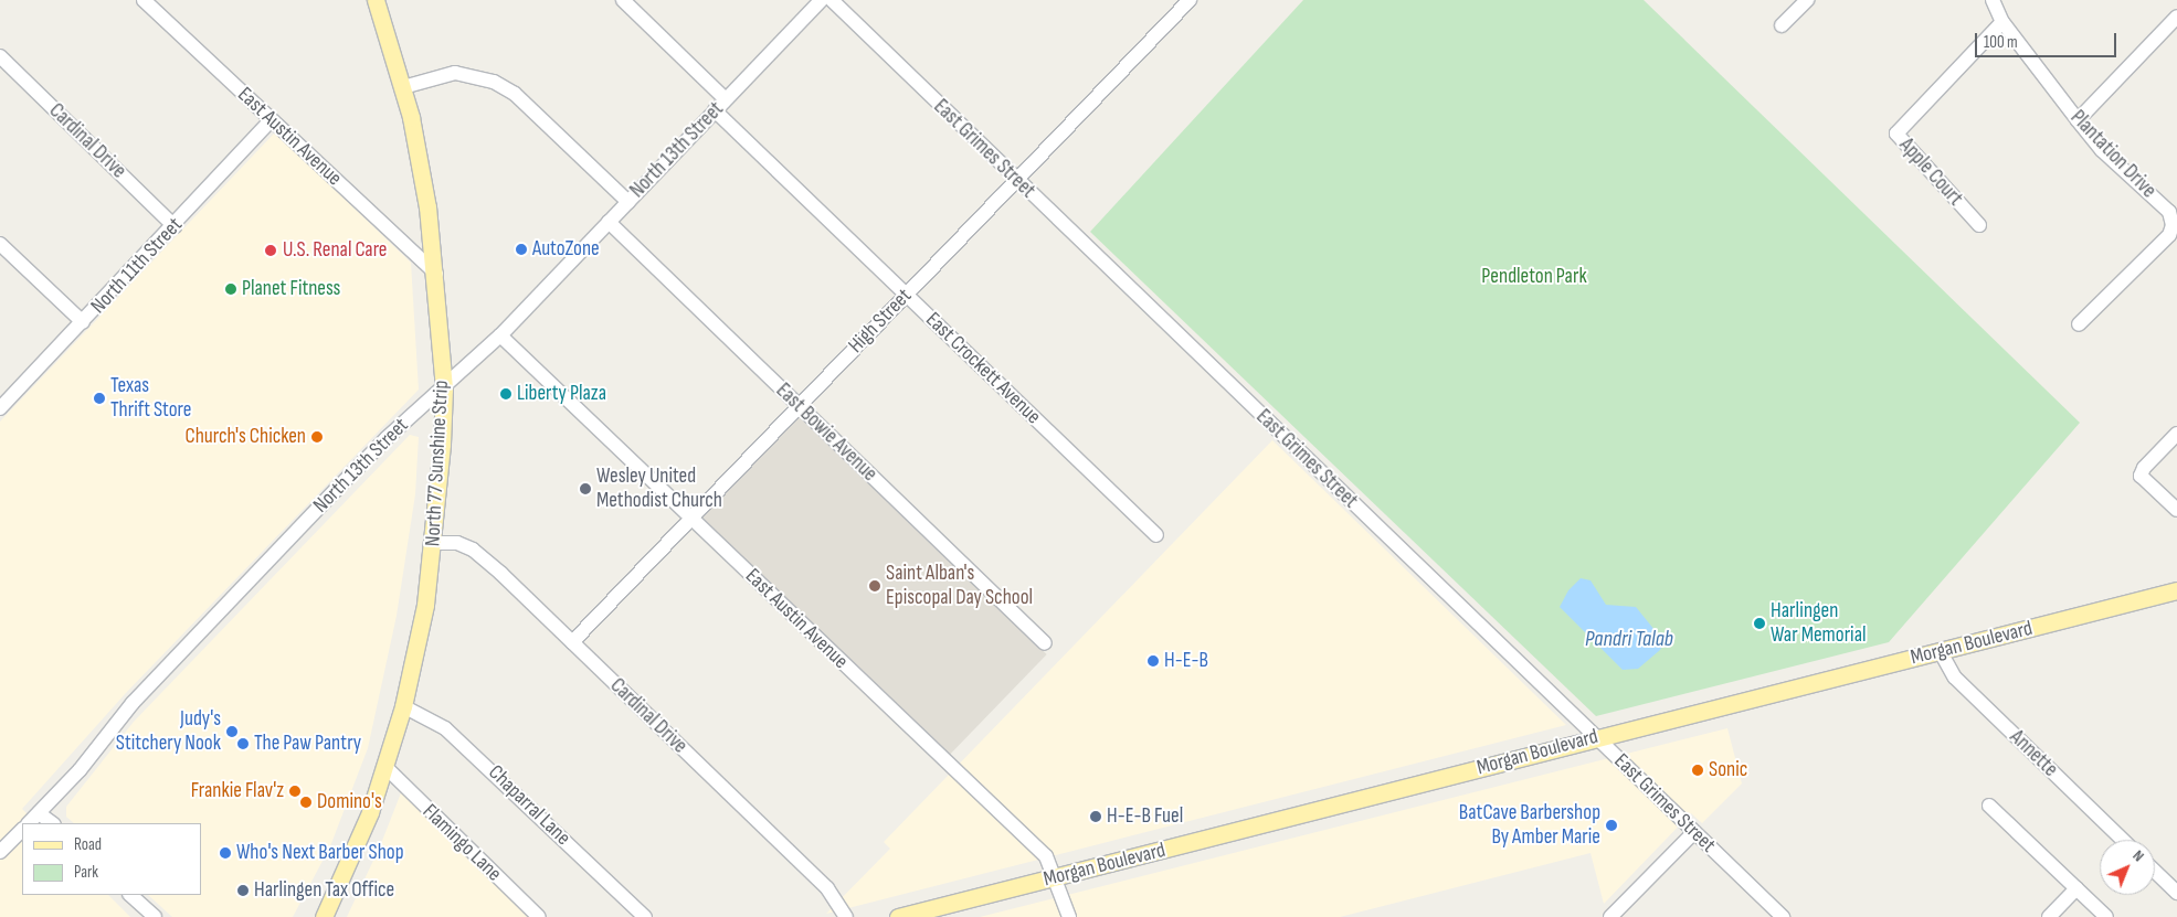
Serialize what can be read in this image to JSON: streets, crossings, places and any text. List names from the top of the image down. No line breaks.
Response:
{"streets":{"main road":["North 77 Sunshine Strip","Morgan Boulevard"],"street":["East Austin Avenue","Cardinal Drive","East Grimes Street","North 13th Street","Plantation Drive","Apple Court","North 11th Street","High Street","East Crockett Avenue","East Bowie Avenue","Annette","Chaparral Lane","Flamingo Lane"]},"crossings":[["East Austin Avenue","North 13th Street"],["East Austin Avenue","North 11th Street"],["East Austin Avenue","High Street"],["East Austin Avenue","North 77 Sunshine Strip"],["East Austin Avenue","Morgan Boulevard"],["Cardinal Drive","North 11th Street"],["Cardinal Drive","High Street"],["Cardinal Drive","North 77 Sunshine Strip"],["East Grimes Street","High Street"],["East Grimes Street","Morgan Boulevard"],["North 13th Street","East Crockett Avenue"],["North 13th Street","East Bowie Avenue"],["North 13th Street","North 77 Sunshine Strip"],["Plantation Drive","Apple Court"],["High Street","East Crockett Avenue"],["High Street","East Bowie Avenue"],["North 77 Sunshine Strip","Chaparral Lane"],["North 77 Sunshine Strip","Flamingo Lane"],["Morgan Boulevard","Annette"]],"water":["Pandri Talab"],"parks":["Pendleton Park"],"places":["AutoZone","U.S. Renal Care","Planet Fitness","Liberty Plaza","Texas Thrift Store","Church's Chicken","Wesley United Methodist Church","Saint Alban's Episcopal Day School","Harlingen War Memorial","H-E-B","Judy's Stitchery Nook","The Paw Pantry","Sonic","Frankie Flav'z","Domino's","H-E-B Fuel","BatCave Barbershop By Amber Marie","Who's Next Barber Shop","Harlingen Tax Office"],"legend":["Road","Park"],"scale_bar":"100 m","north":"top right"}
